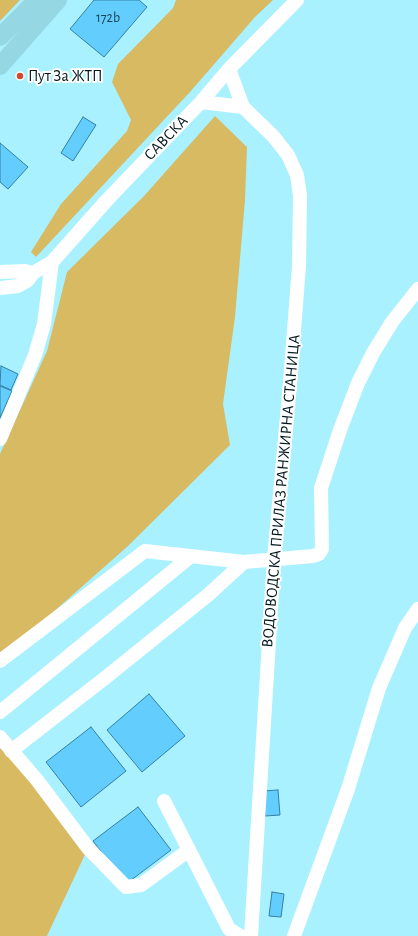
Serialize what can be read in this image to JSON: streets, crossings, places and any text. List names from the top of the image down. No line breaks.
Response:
{"streets":{"street":["САВСКА","ВОДОВОДСКА ПРИЛАЗ РАНЖИРНА СТАНИЦА"]},"places":["Пут За ЖТП"],"house_numbers":["172b"]}
